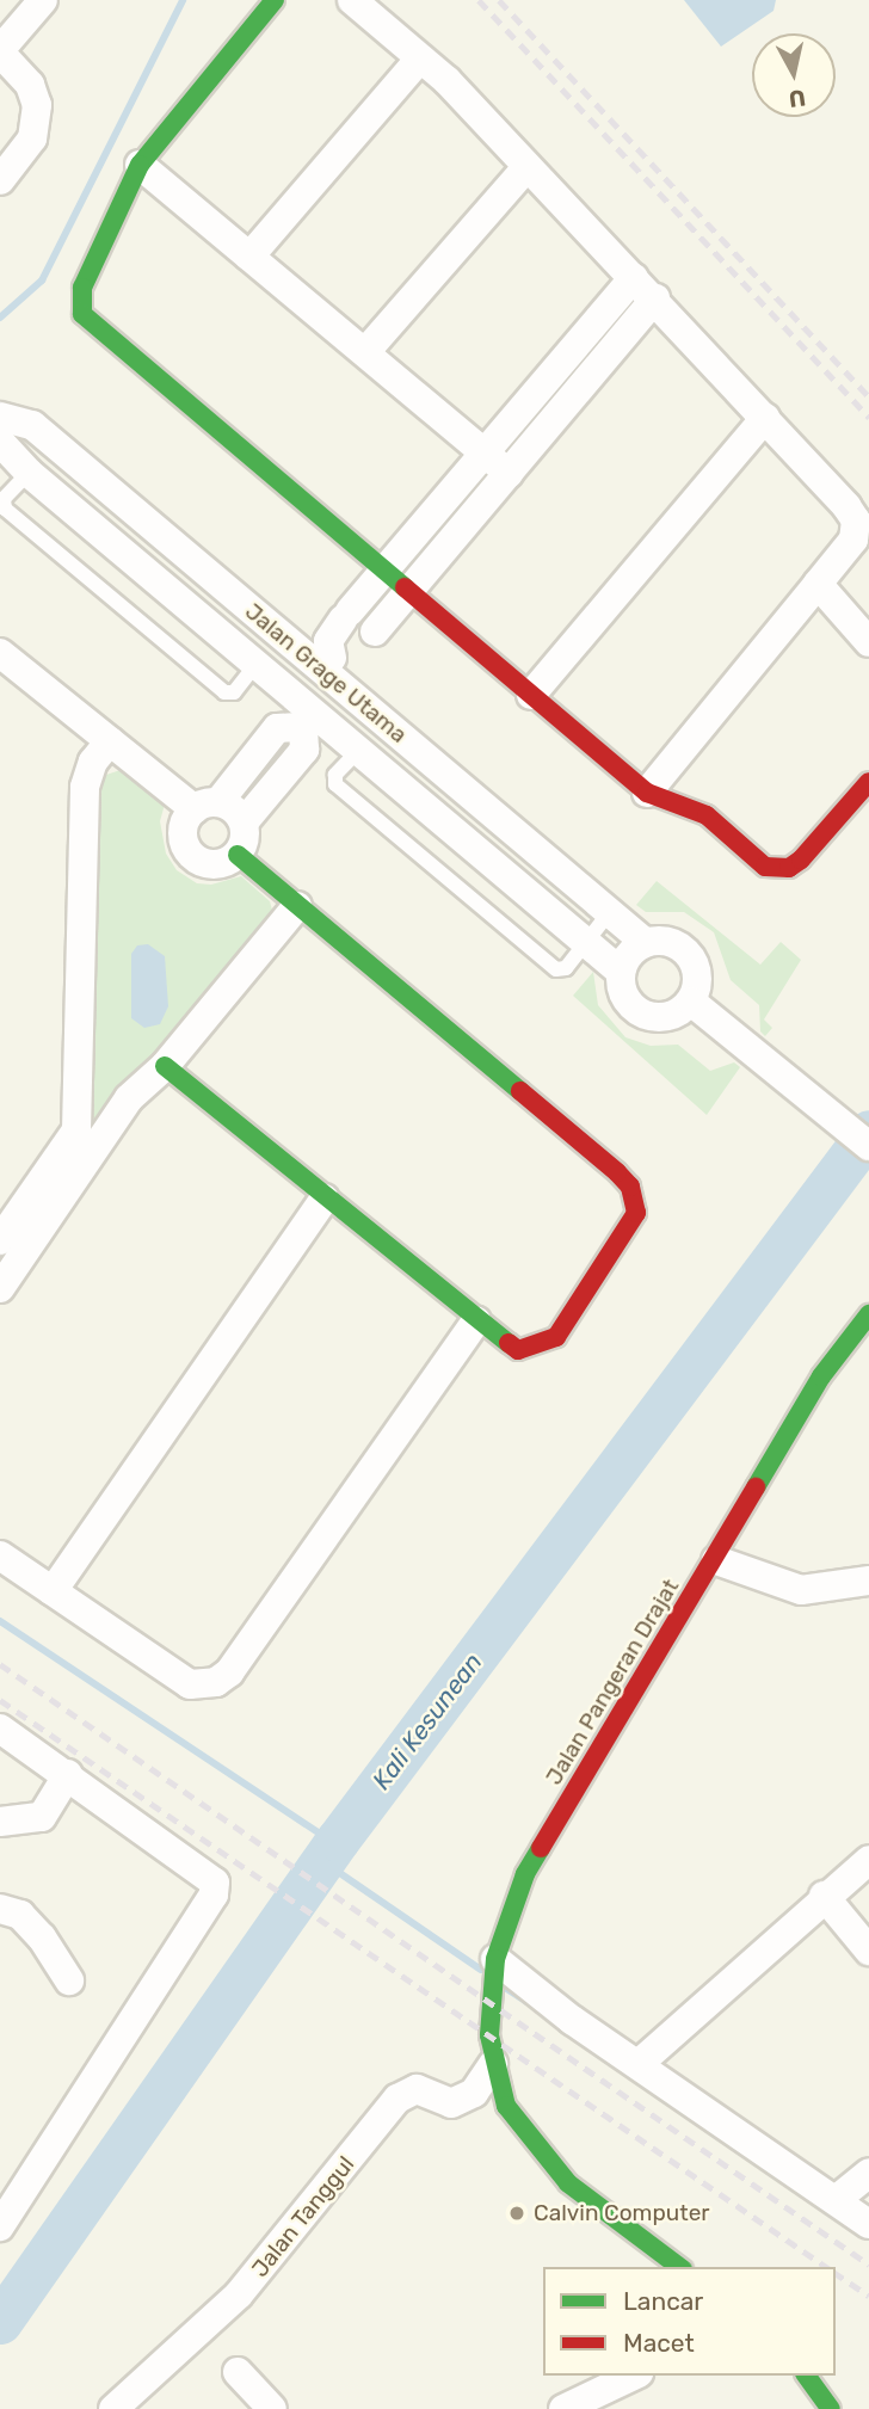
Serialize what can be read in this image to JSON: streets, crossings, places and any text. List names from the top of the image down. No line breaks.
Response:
{"streets":{"street":["Jalan Grage Utama","Jalan Pangeran Drajat","Jalan Tanggul"]},"crossings":[["Jalan Pangeran Drajat","Jalan Tanggul"]],"water":["Kali Kesunean"],"places":["Calvin Computer"],"legend":["Lancar","Macet"],"north":"bottom"}
